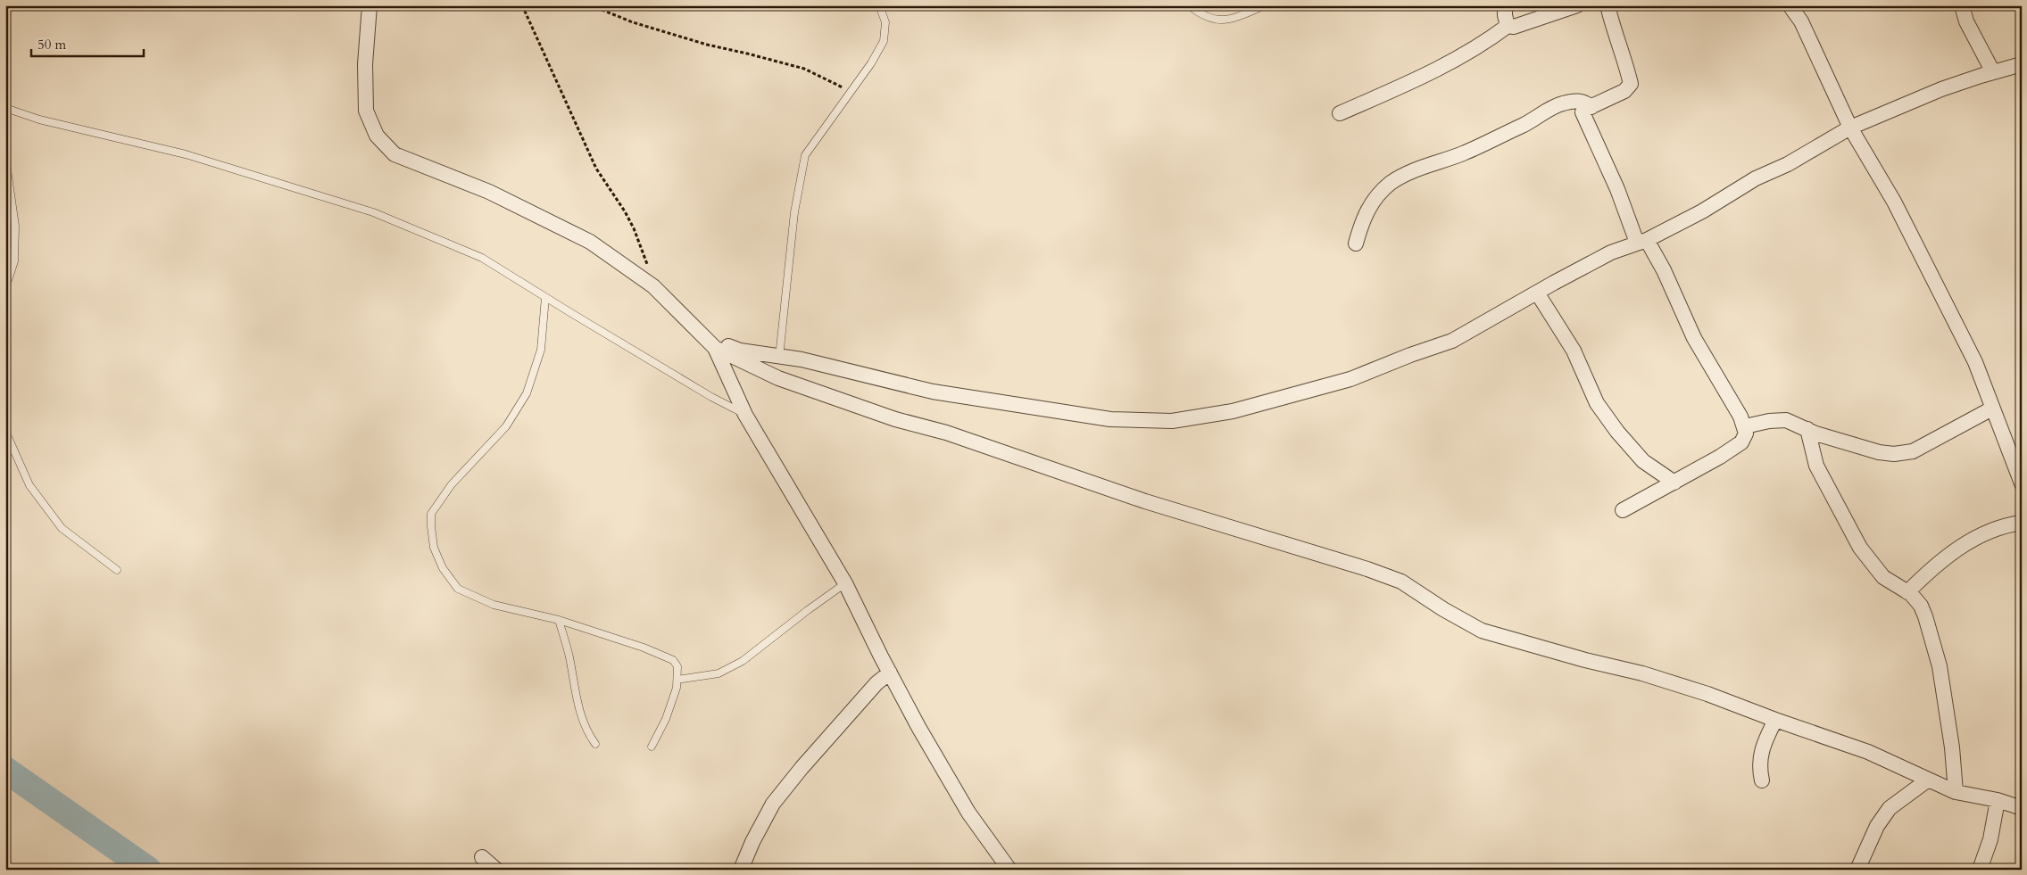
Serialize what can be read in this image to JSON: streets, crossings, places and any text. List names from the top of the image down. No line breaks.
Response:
{"scale_bar":"50 m"}
